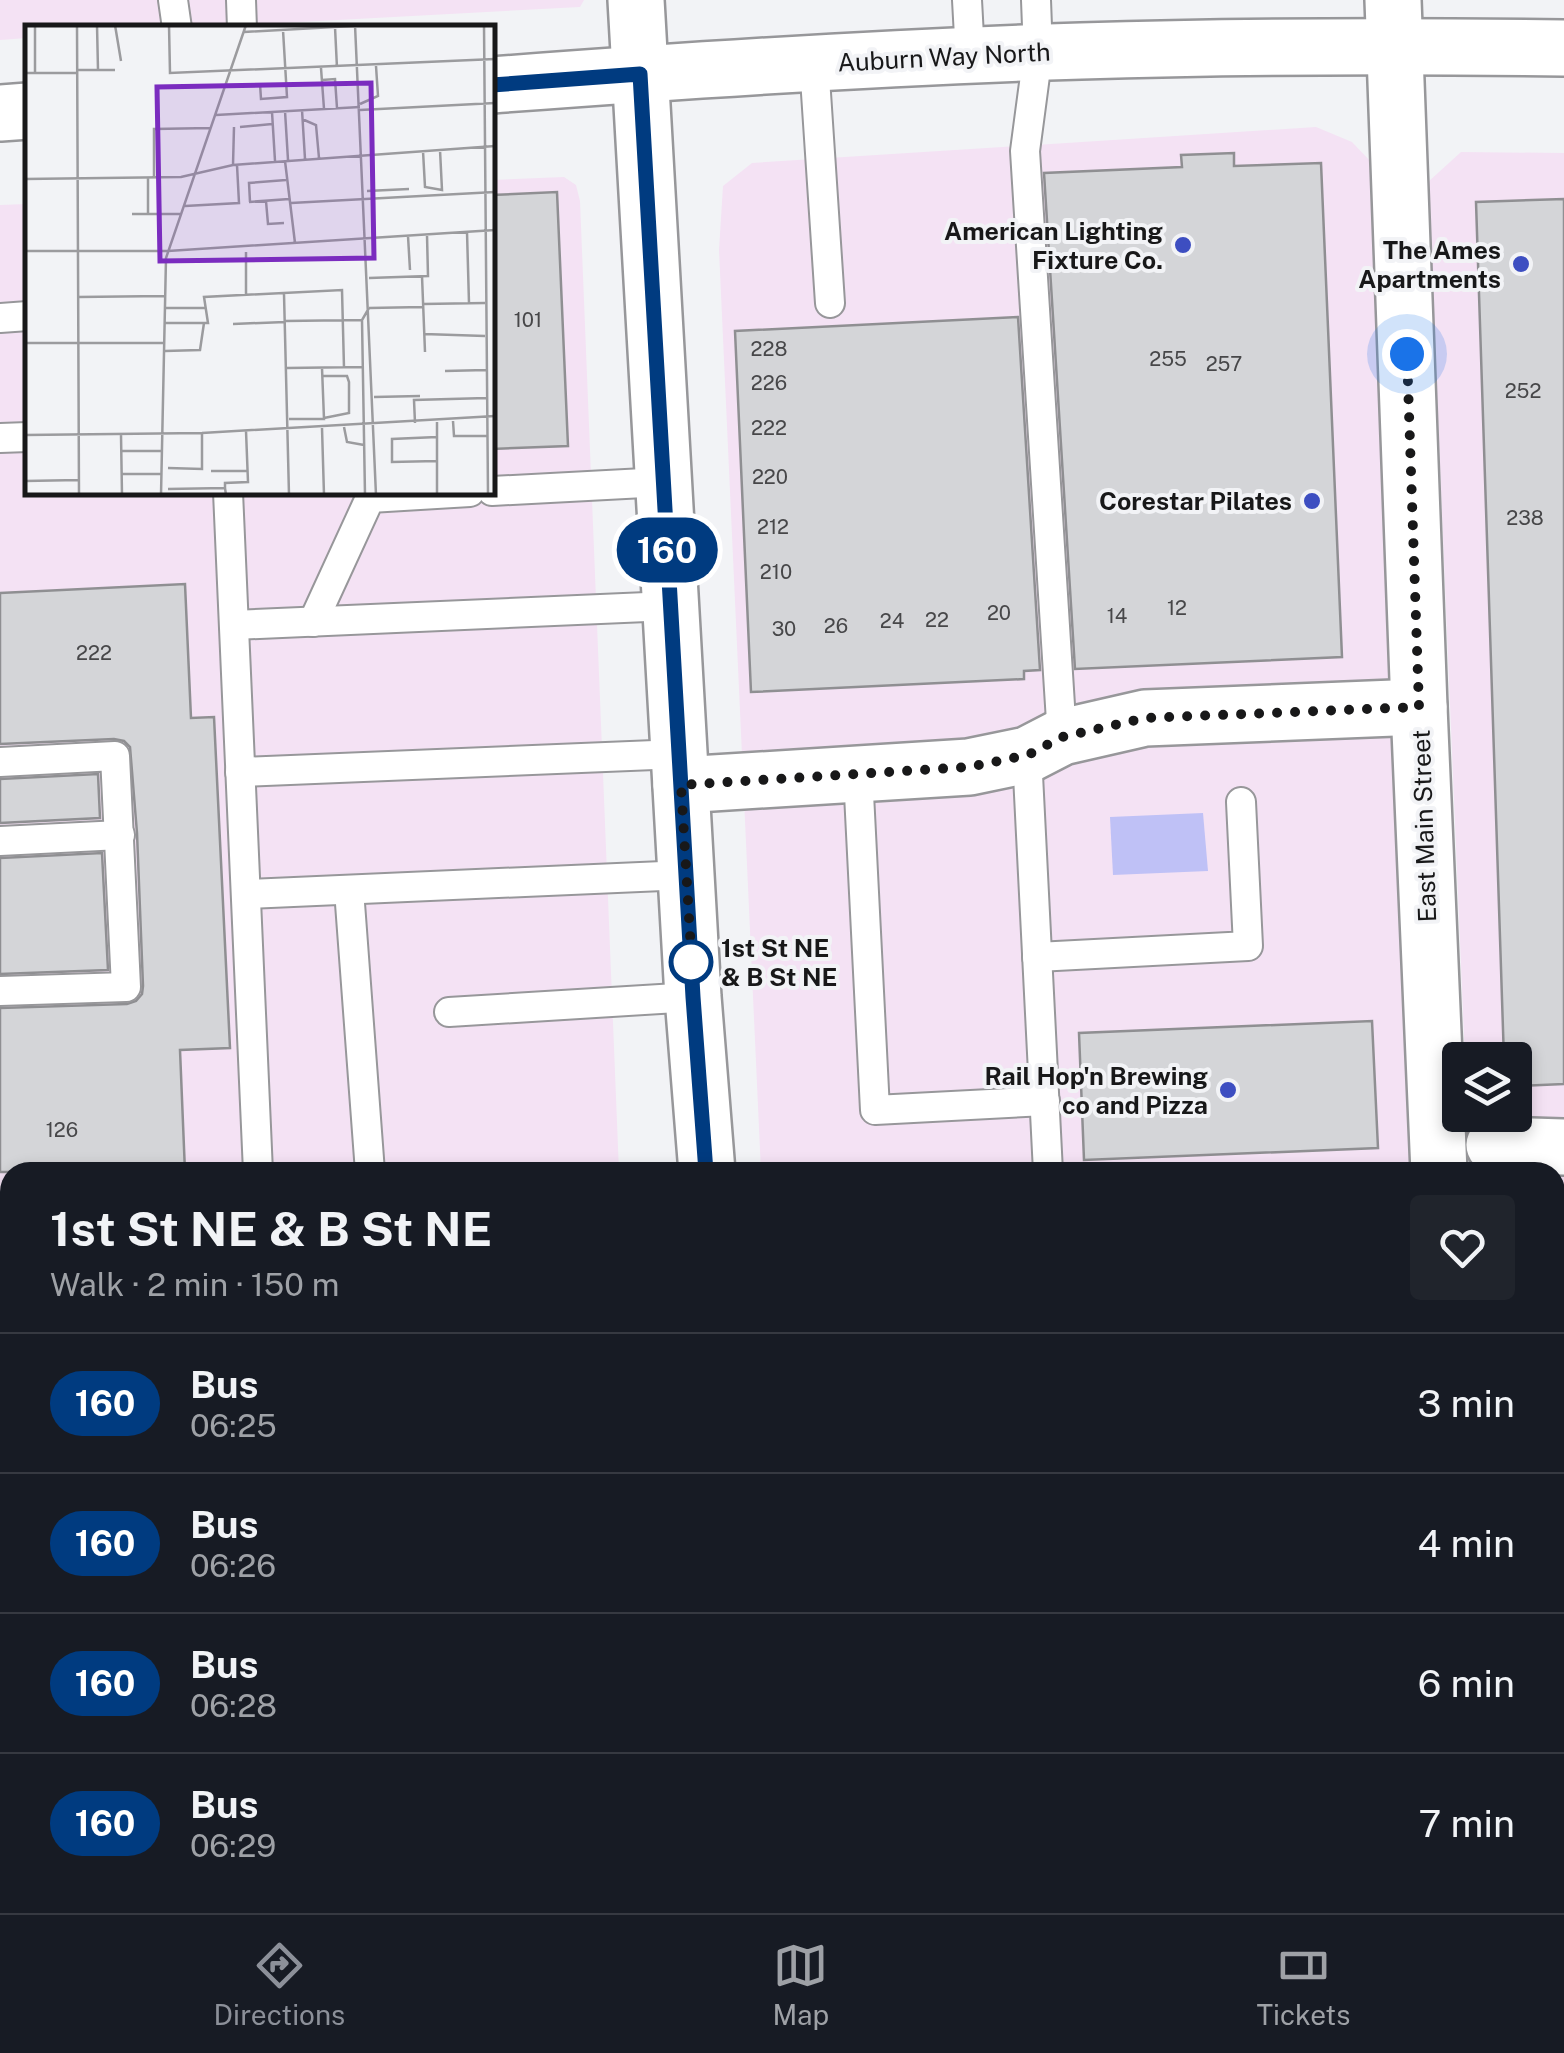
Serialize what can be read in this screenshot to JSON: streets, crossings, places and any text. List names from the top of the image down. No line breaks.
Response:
{"streets":{"main road":["Auburn Way North","East Main Street"]},"crossings":[["Auburn Way North","East Main Street"]],"places":["American Lighting Fixture Co.","The Ames Apartments","Corestar Pilates","1st St NE & B St NE","Rail Hop'n Brewing co and Pizza"],"lines":["bus line 160"],"house_numbers":["101","228","255","257","226","252","222","220","238","212","210","12","20","14","22","24","26","30","222","126"],"page":{"on_map":"160","heading":["1st St NE & B St NE","Walk · 2 min · 150 m"],"list":[{"mark":"160","name":"Bus","note":"06:25","value":"3 min"},{"mark":"160","name":"Bus","note":"06:26","value":"4 min"},{"mark":"160","name":"Bus","note":"06:28","value":"6 min"},{"mark":"160","name":"Bus","note":"06:29","value":"7 min"}],"tabs":["Directions","Map","Tickets"]}}
